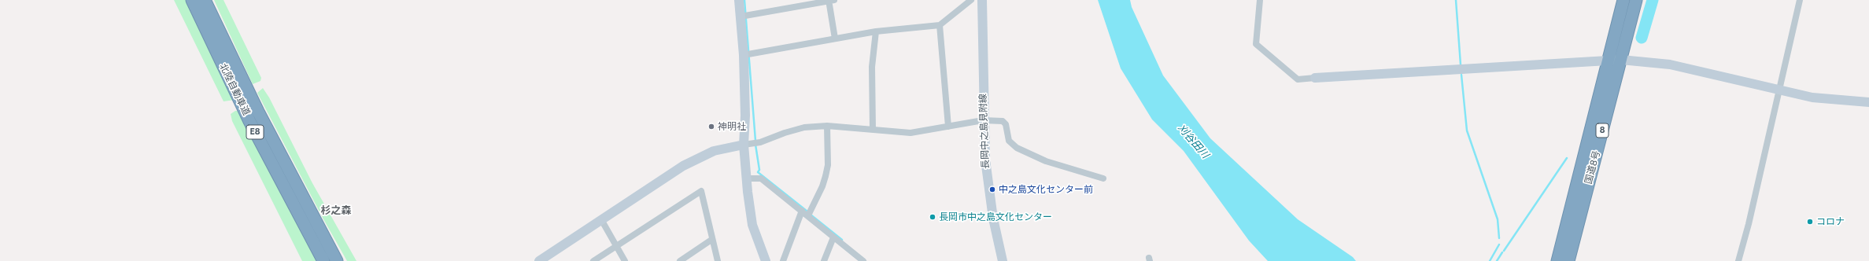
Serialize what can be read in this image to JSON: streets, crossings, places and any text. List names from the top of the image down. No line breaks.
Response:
{"streets":{"highway":["北陸自動車道","8","E8","国道8号"],"street":["長岡中之島見附線"]},"districts":["杉之森"],"water":["刈谷田川"],"places":["神明社","中之島文化センター前","長岡市中之島文化センター","コロナ"]}
